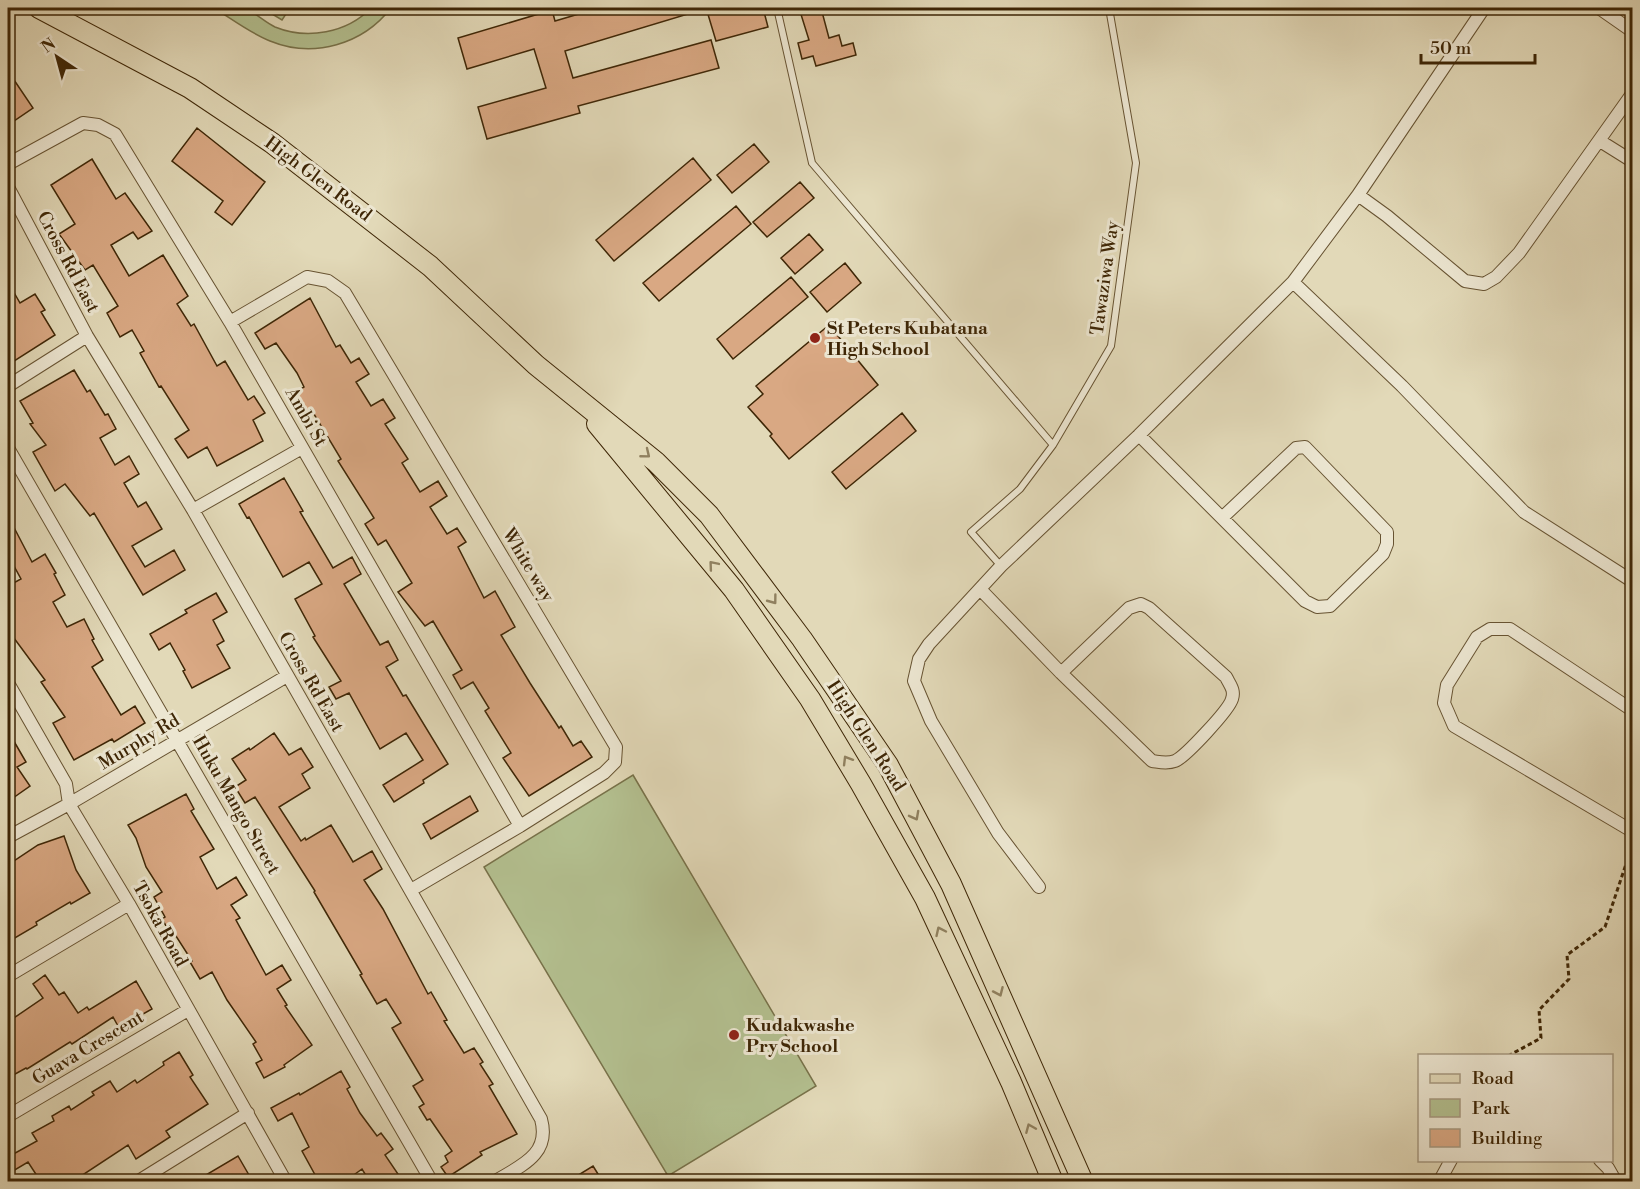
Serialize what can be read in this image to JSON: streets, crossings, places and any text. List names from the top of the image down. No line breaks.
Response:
{"streets":{"main road":["High Glen Road"],"street":["Cross Rd East","Ambi St","White way","Murphy Rd","Huku Mango Street","Tsoka Road","Guava Crescent"],"lane":["Tawaziwa Way"]},"crossings":[["Cross Rd East","White way"],["Cross Rd East","Murphy Rd"],["Ambi St","White way"],["Murphy Rd","Huku Mango Street"],["Murphy Rd","Tsoka Road"],["Tsoka Road","Guava Crescent"]],"places":["St Peters Kubatana High School","Kudakwashe Pry School"],"legend":["Road","Park","Building"],"scale_bar":"50 m","north":"top left"}
